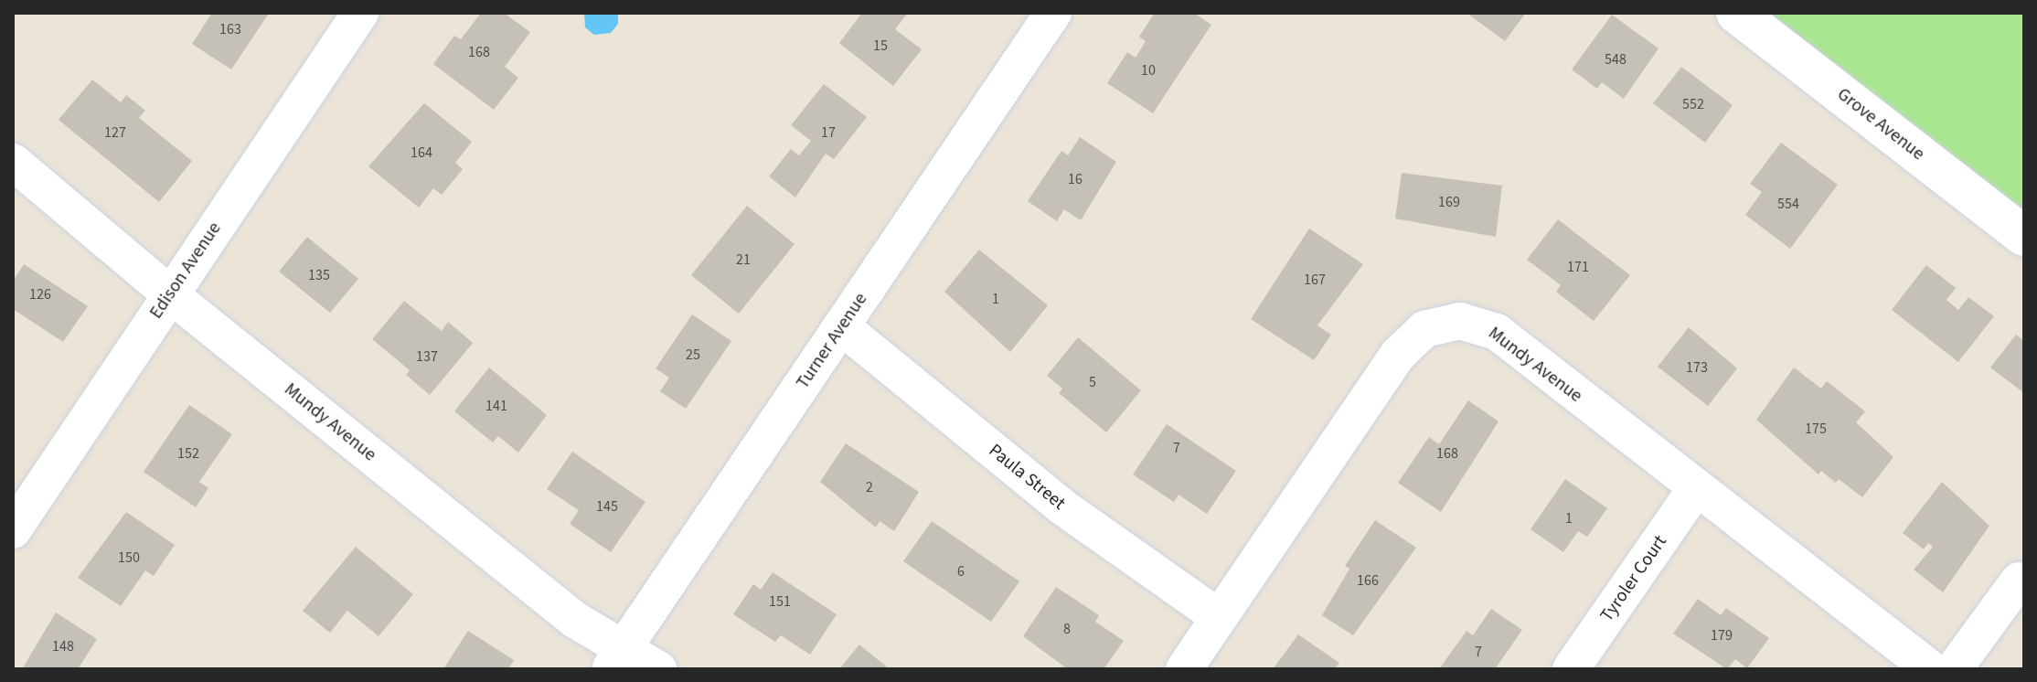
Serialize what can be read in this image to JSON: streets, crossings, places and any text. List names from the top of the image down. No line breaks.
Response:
{"streets":{"street":["Grove Avenue","Edison Avenue","Turner Avenue","Mundy Avenue","Paula Street","Tyroler Court"]},"crossings":[["Edison Avenue","Mundy Avenue"],["Turner Avenue","Mundy Avenue"],["Turner Avenue","Paula Street"],["Mundy Avenue","Paula Street"],["Mundy Avenue","Tyroler Court"]],"house_numbers":["163","15","168","548","10","552","127","17","164","16","169","554","21","171","135","167","126","1","25","137","173","5","141","175","7","152","168","2","145","1","150","6","166","151","8","179","148","7"]}
